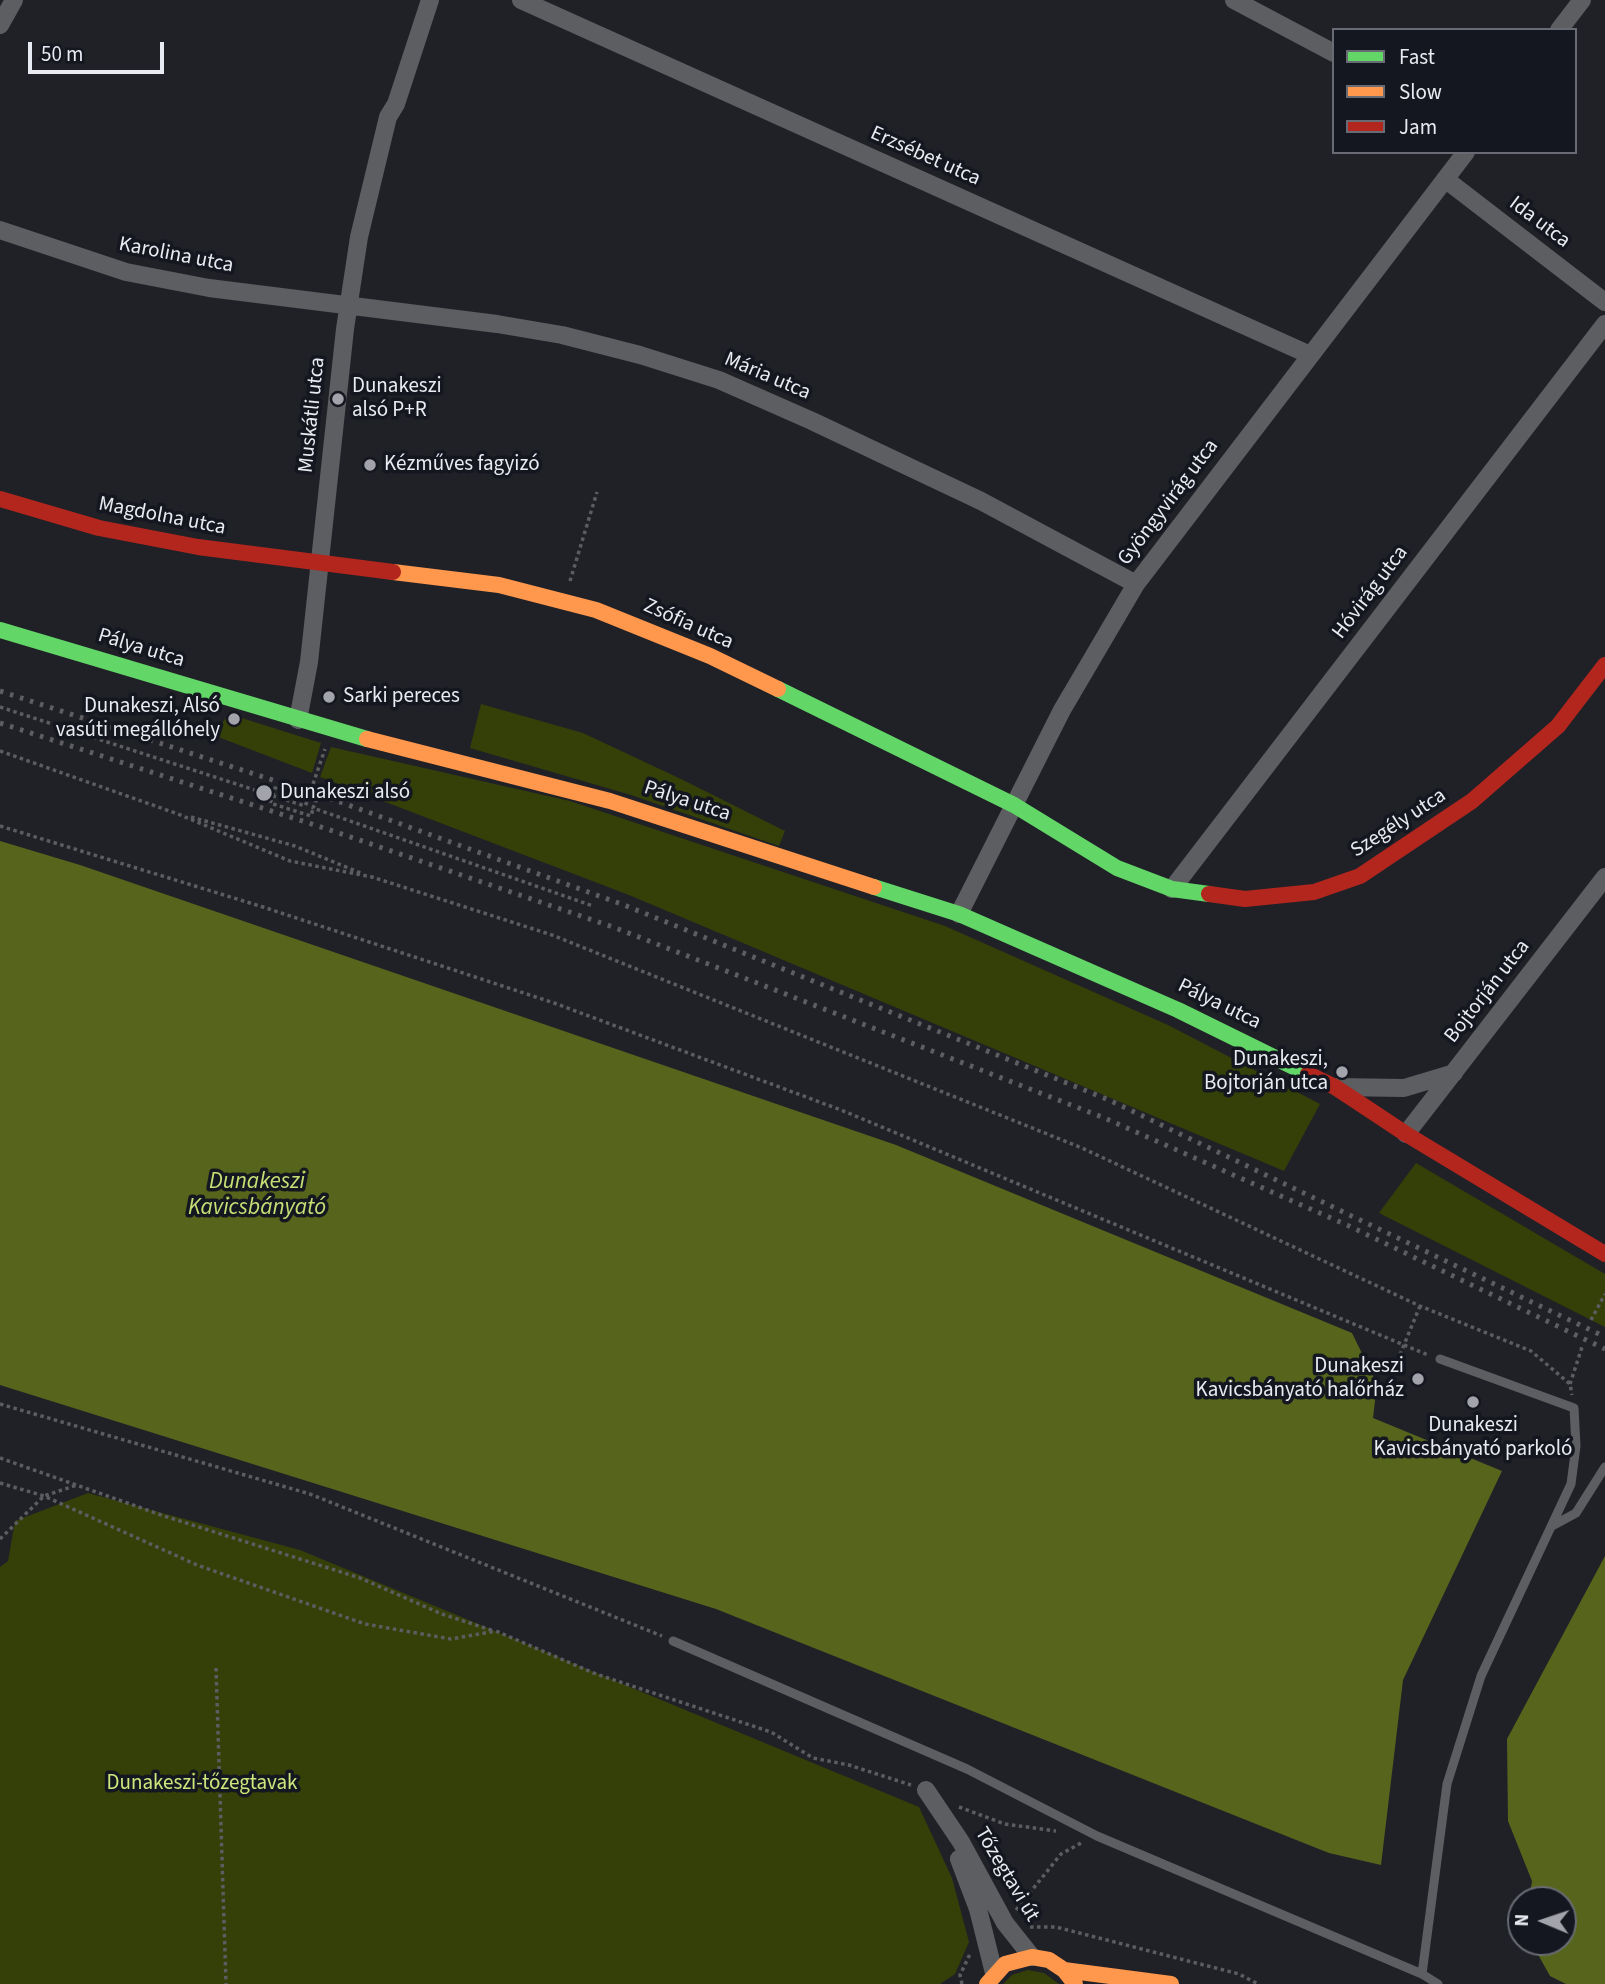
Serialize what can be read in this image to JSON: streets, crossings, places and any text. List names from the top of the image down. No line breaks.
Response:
{"streets":{"street":["Erzsébet utca","Ida utca","Karolina utca","Mária utca","Muskátli utca","Gyöngyvirág utca","Magdolna utca","Hóvirág utca","Zsófia utca","Pálya utca","Szegély utca","Bojtorján utca","Tőzegtavi út"]},"crossings":[["Erzsébet utca","Gyöngyvirág utca"],["Ida utca","Gyöngyvirág utca"],["Karolina utca","Mária utca"],["Karolina utca","Muskátli utca"],["Mária utca","Muskátli utca"],["Mária utca","Gyöngyvirág utca"],["Muskátli utca","Magdolna utca"],["Muskátli utca","Zsófia utca"],["Muskátli utca","Pálya utca"],["Gyöngyvirág utca","Zsófia utca"],["Gyöngyvirág utca","Pálya utca"],["Gyöngyvirág utca","Szegély utca"],["Magdolna utca","Zsófia utca"],["Hóvirág utca","Szegély utca"],["Zsófia utca","Szegély utca"],["Pálya utca","Bojtorján utca"]],"water":["Dunakeszi Kavicsbányató"],"parks":["Dunakeszi-tőzegtavak"],"places":["Dunakeszi alsó P+R","Kézműves fagyizó","Sarki pereces","Dunakeszi, Alsó vasúti megállóhely","Dunakeszi alsó","Dunakeszi, Bojtorján utca","Dunakeszi Kavicsbányató halőrház","Dunakeszi Kavicsbányató parkoló"],"legend":["Fast","Slow","Jam"],"scale_bar":"50 m","north":"left"}
